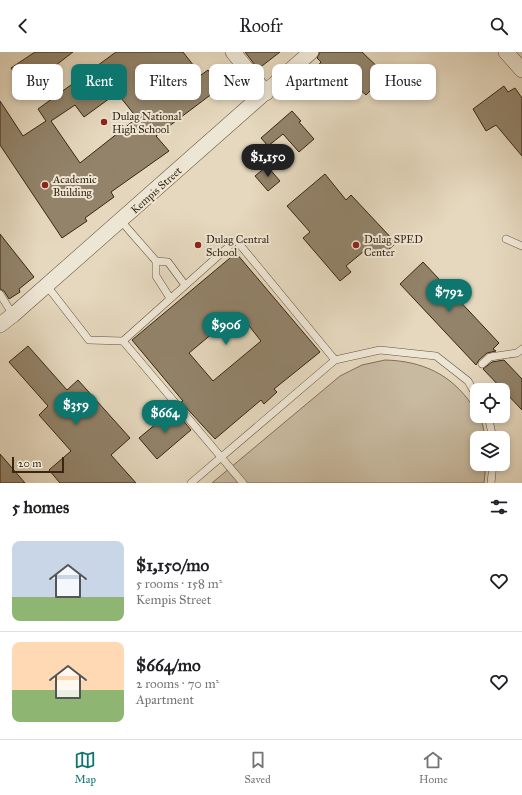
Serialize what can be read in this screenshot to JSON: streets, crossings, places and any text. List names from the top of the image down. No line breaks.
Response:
{"streets":{"street":["Kempis Street"]},"places":["Dulag National High School","Academic Building","Dulag Central School","Dulag SPED Center"],"scale_bar":"20 m","page":{"header":"Roofr","chip":["Buy","Rent","Filters","New","Apartment","House"],"price":["$1,150","$792","$906","$359","$664"],"scale":"20 m","heading":"5 homes","list":[{"name":"$1,150/mo","note":"5 rooms · 158 m² · Kempis Street"},{"name":"$664/mo","note":"2 rooms · 70 m² · Apartment"}],"tabs":["Map","Saved","Home"]}}
